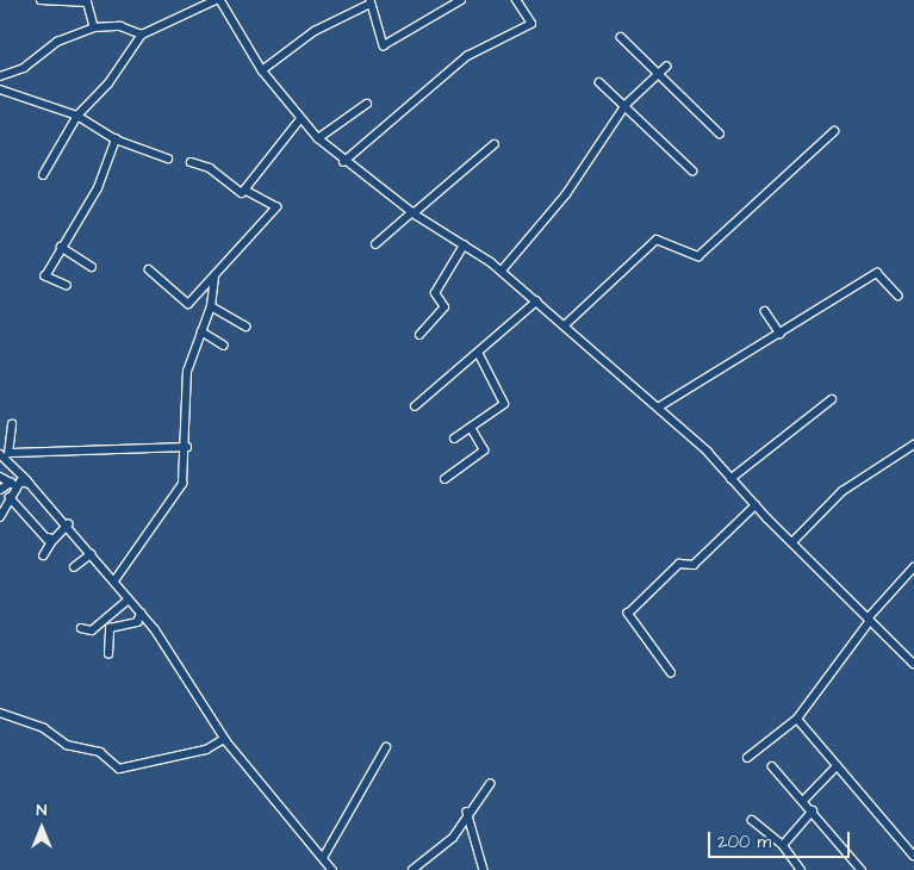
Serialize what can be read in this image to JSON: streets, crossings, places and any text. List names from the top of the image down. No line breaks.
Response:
{"scale_bar":"200 m","north":"top"}
